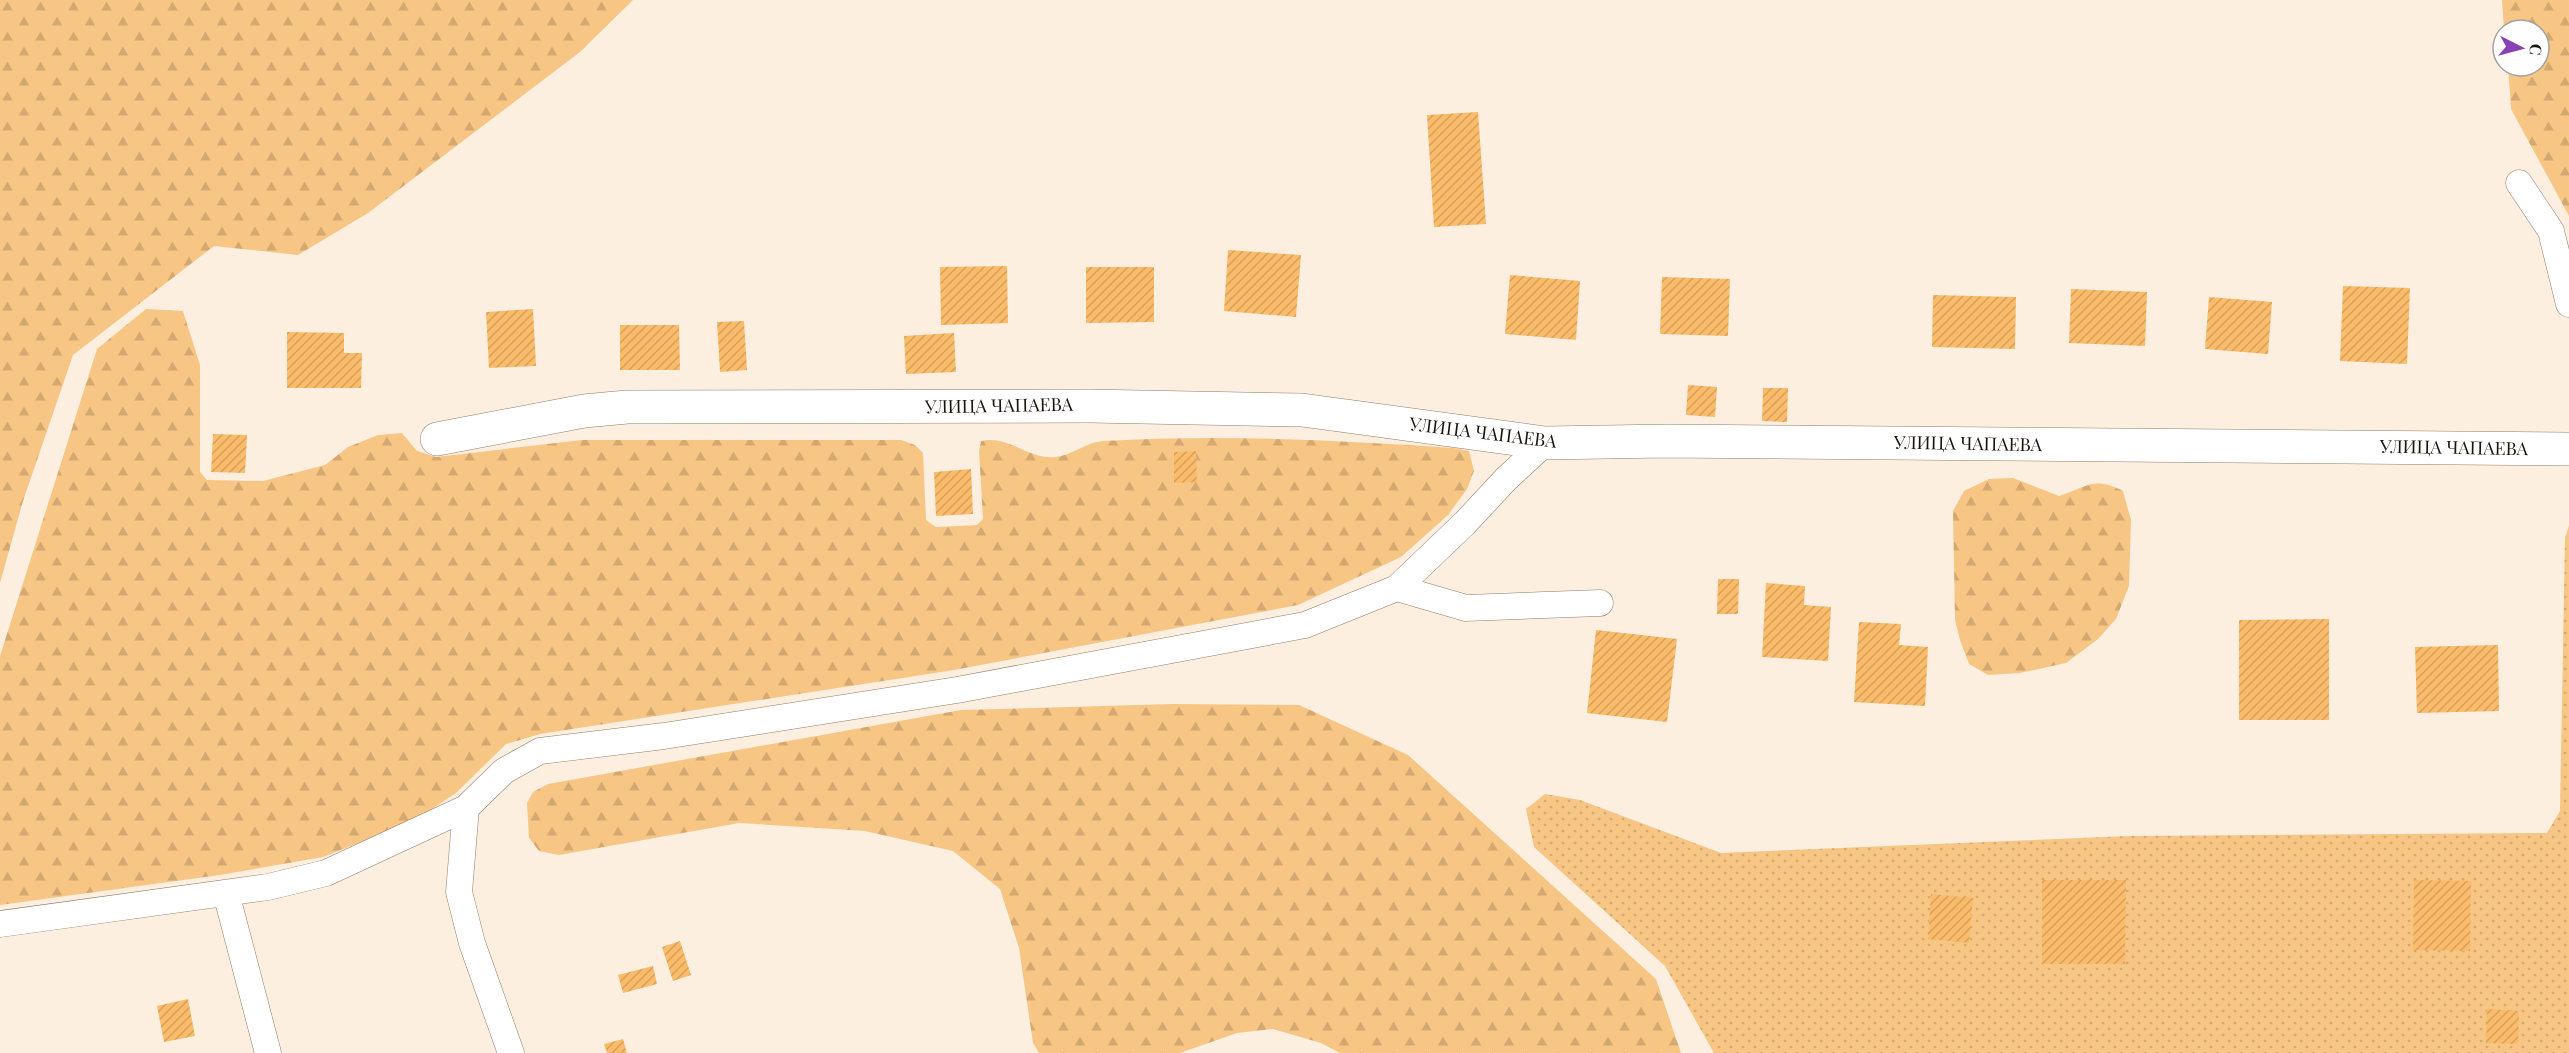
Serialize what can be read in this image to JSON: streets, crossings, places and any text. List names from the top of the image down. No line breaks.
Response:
{"streets":{"street":["УЛИЦА ЧАПАЕВА"]},"north":"right"}
